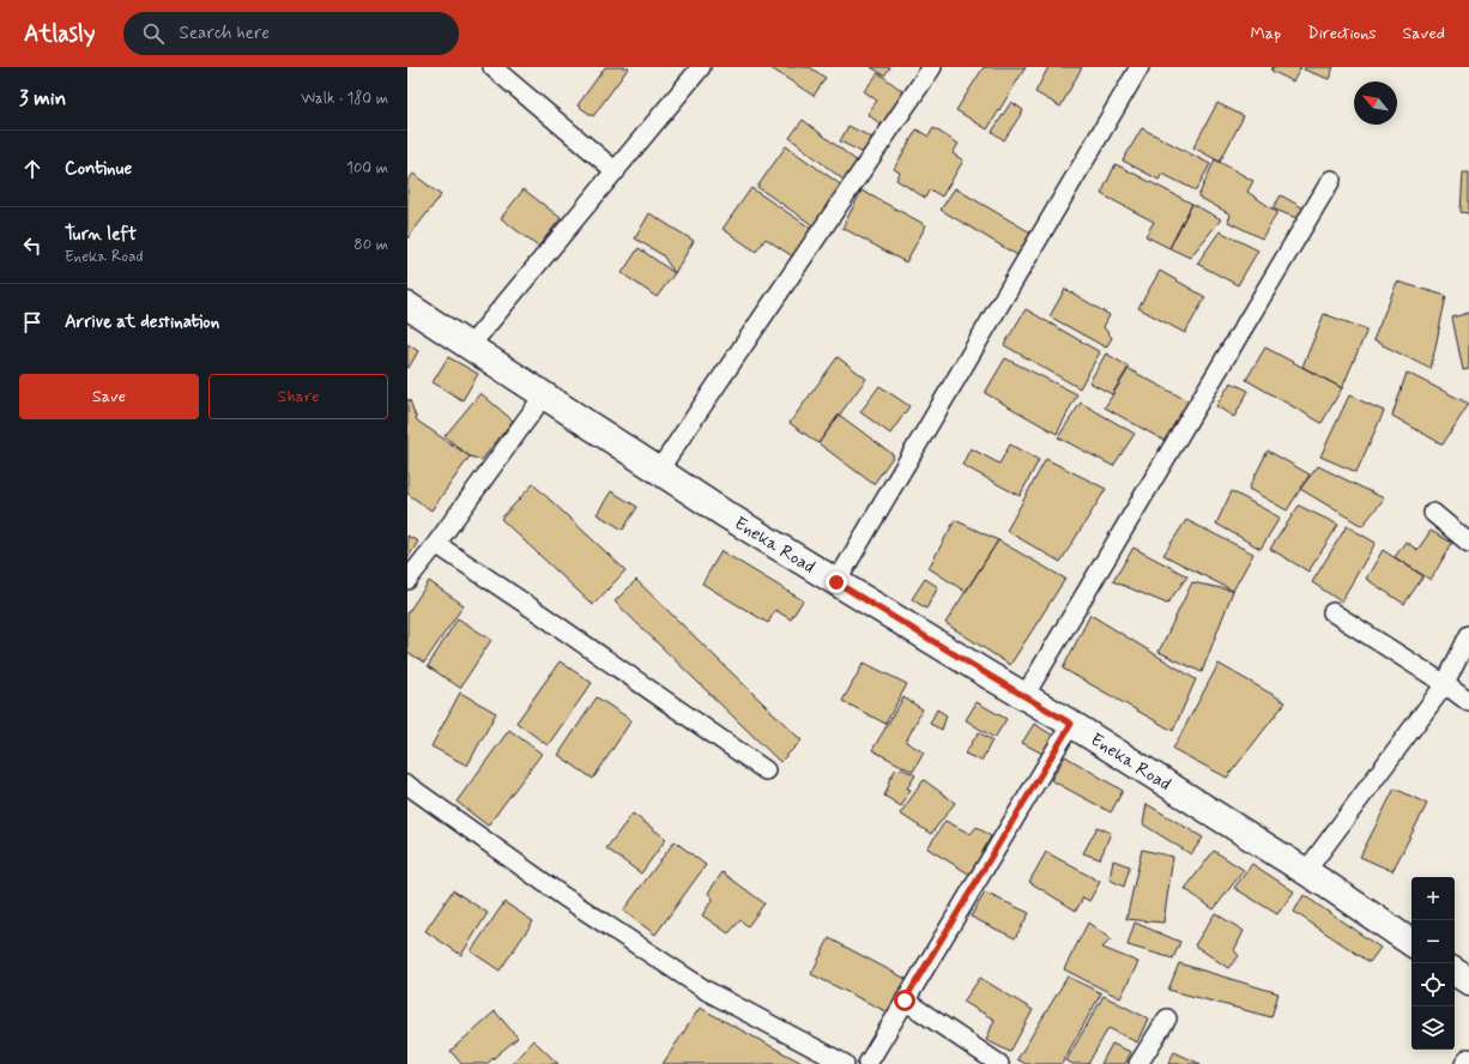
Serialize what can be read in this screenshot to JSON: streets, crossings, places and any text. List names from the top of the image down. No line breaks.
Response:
{"streets":{"main road":["Eneka Road"]},"north":"top left","page":{"header":"Atlasly","search":"Search here","nav":["Map","Directions","Saved"],"heading":["3 min","Walk · 180 m"],"list":[["Continue","100 m"],["Turn left","Eneka Road","80 m"],"Arrive at destination"],"buttons":["Save","Share"],"map_buttons":["+","−"]}}
